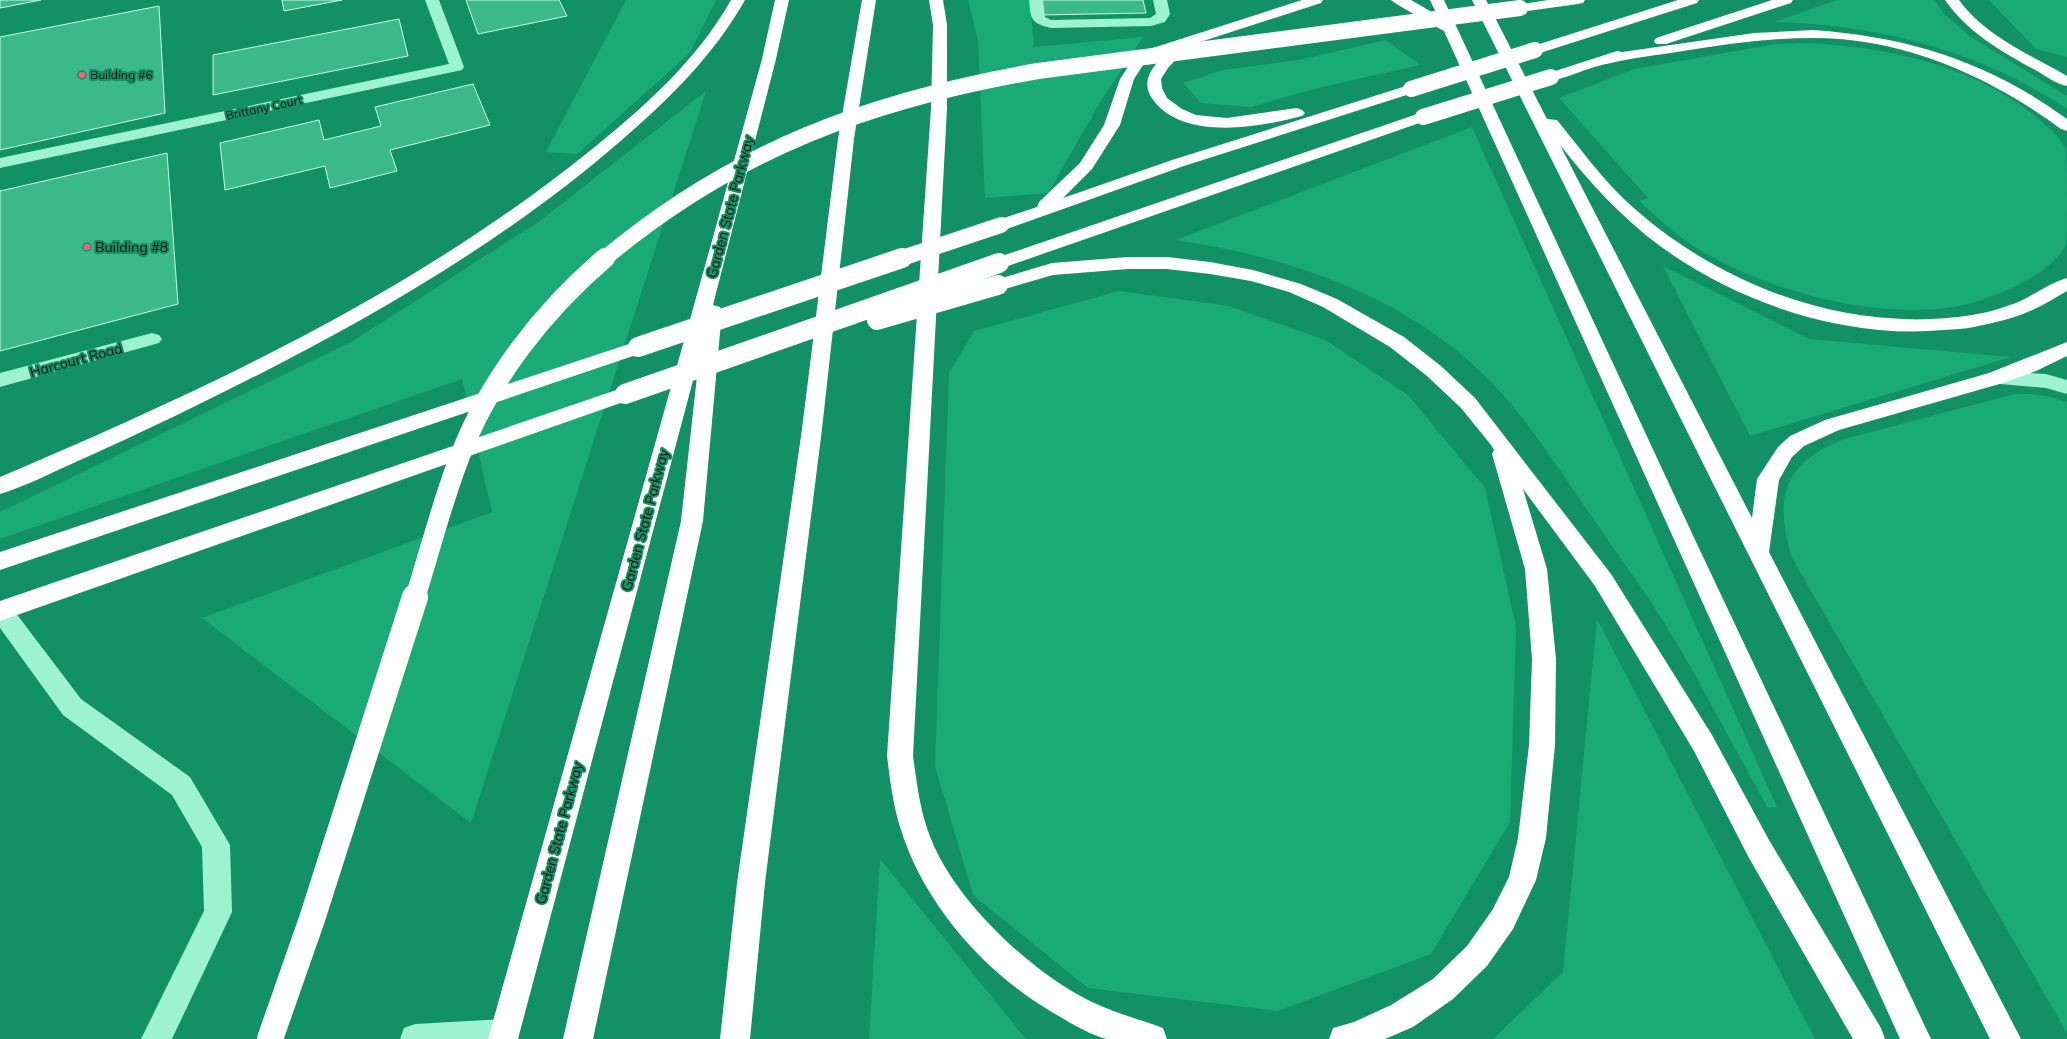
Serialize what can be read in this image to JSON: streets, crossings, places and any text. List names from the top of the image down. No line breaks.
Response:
{"streets":{"highway":["Garden State Parkway"],"street":["Brittany Court","Harcourt Road"]},"places":["Building #6","Building #8"]}
